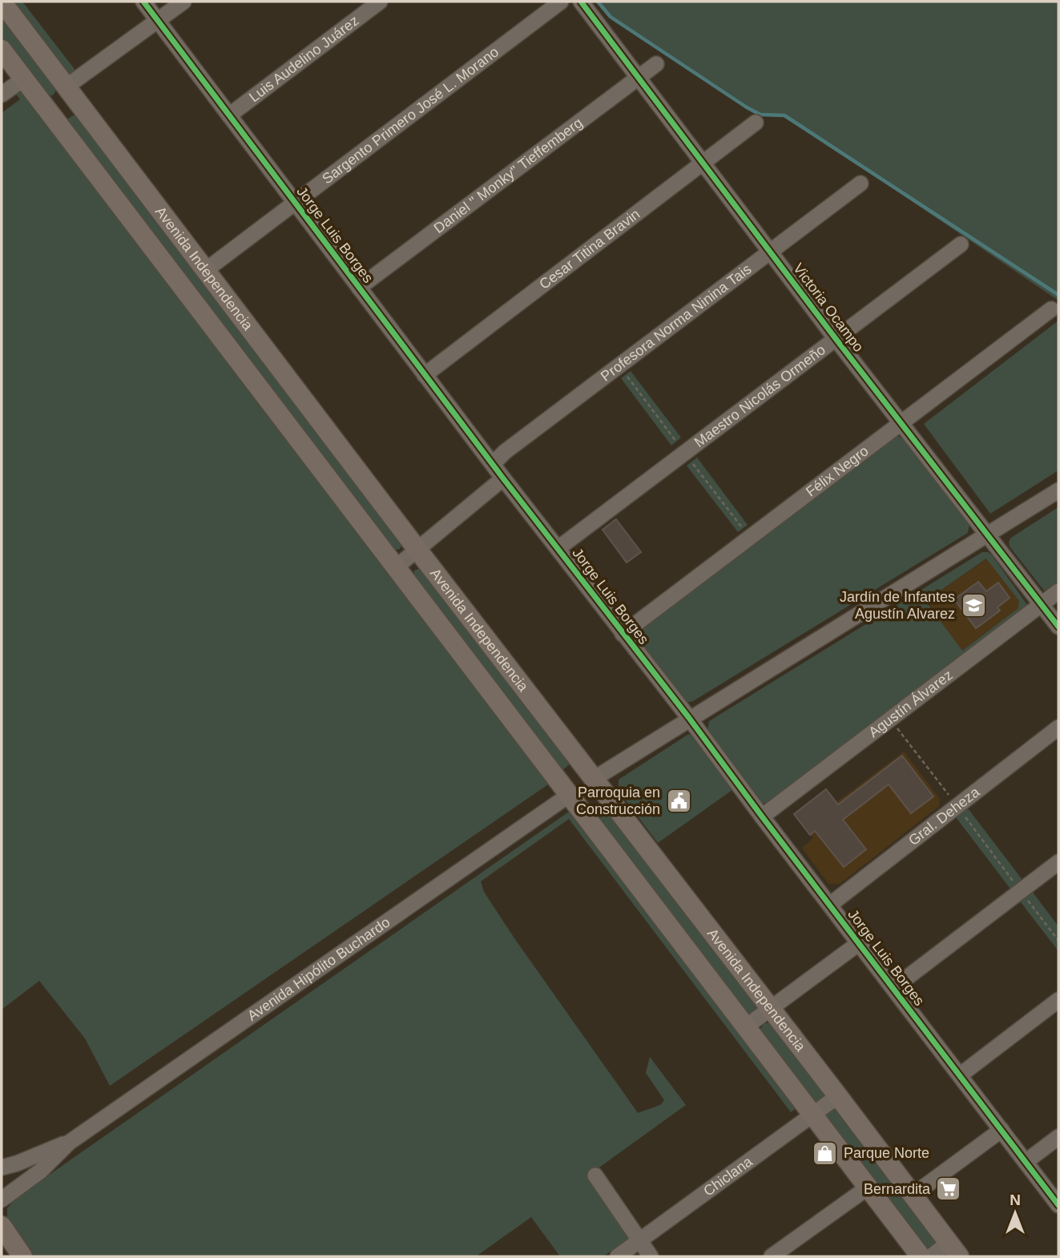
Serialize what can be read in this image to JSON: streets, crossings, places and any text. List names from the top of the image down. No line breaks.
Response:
{"streets":{"main road":["Avenida Independencia"],"street":["Luis Audelino Juárez","Sargento Primero José L. Morano","Daniel \" Monky\" Tieffemberg","Jorge Luis Borges","Cesar Titina Bravin","Victoria Ocampo","Profesora Norma Ninina Tais","Maestro Nicolás Ormeño","Félix Negro","Agustín Álvarez","Gral. Deheza","Avenida Hipólito Buchardo","Chiclana"]},"crossings":[["Luis Audelino Juárez","Jorge Luis Borges"],["Sargento Primero José L. Morano","Jorge Luis Borges"],["Sargento Primero José L. Morano","Avenida Independencia"],["Daniel \" Monky\" Tieffemberg","Jorge Luis Borges"],["Daniel \" Monky\" Tieffemberg","Victoria Ocampo"],["Jorge Luis Borges","Cesar Titina Bravin"],["Jorge Luis Borges","Profesora Norma Ninina Tais"],["Jorge Luis Borges","Maestro Nicolás Ormeño"],["Jorge Luis Borges","Félix Negro"],["Jorge Luis Borges","Agustín Álvarez"],["Jorge Luis Borges","Gral. Deheza"],["Cesar Titina Bravin","Victoria Ocampo"],["Avenida Independencia","Avenida Hipólito Buchardo"],["Avenida Independencia","Chiclana"],["Victoria Ocampo","Profesora Norma Ninina Tais"],["Victoria Ocampo","Maestro Nicolás Ormeño"],["Victoria Ocampo","Félix Negro"],["Victoria Ocampo","Agustín Álvarez"]],"places":{"school or university":["Jardín de Infantes Agustín Alvarez"],"public building":["Parroquia en Construcción"],"shop":["Parque Norte"],"supermarket":["Bernardita"]},"north":"top"}
